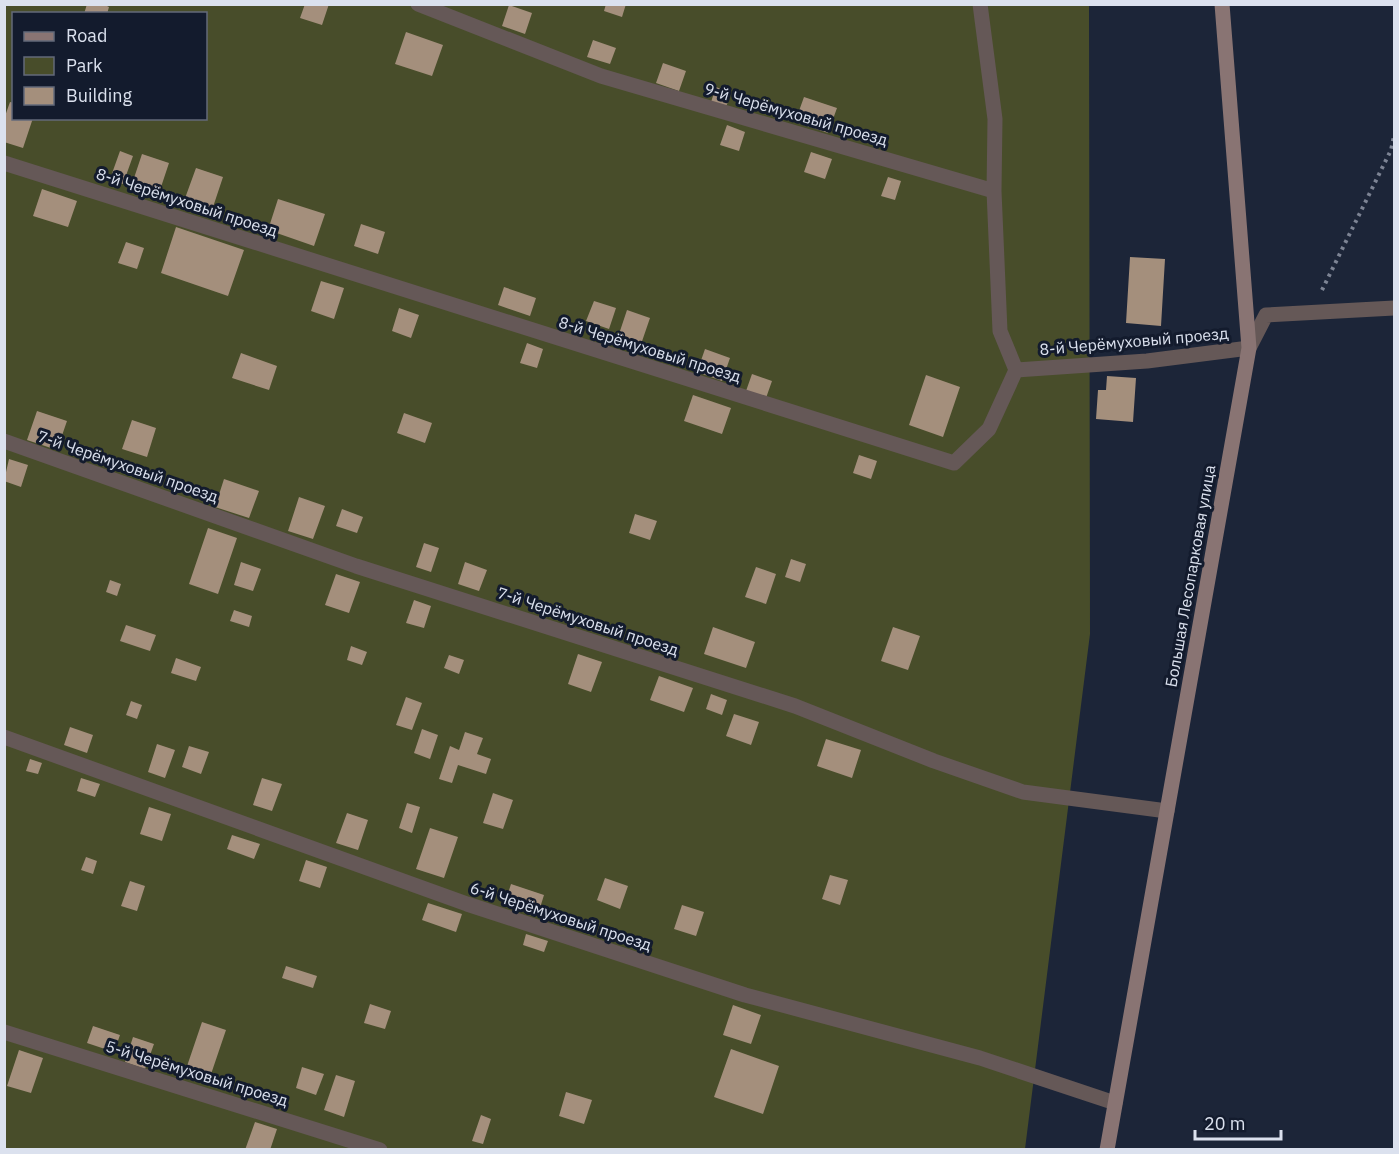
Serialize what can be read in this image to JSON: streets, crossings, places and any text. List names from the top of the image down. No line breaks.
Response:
{"streets":{"main road":["Большая Лесопарковая улица"],"lane":["9-й Черёмуховый проезд","8-й Черёмуховый проезд","7-й Черёмуховый проезд","6-й Черёмуховый проезд","5-й Черёмуховый проезд"]},"crossings":[["8-й Черёмуховый проезд","Большая Лесопарковая улица"],["7-й Черёмуховый проезд","Большая Лесопарковая улица"],["Большая Лесопарковая улица","6-й Черёмуховый проезд"]],"legend":["Road","Park","Building"],"scale_bar":"20 m"}
